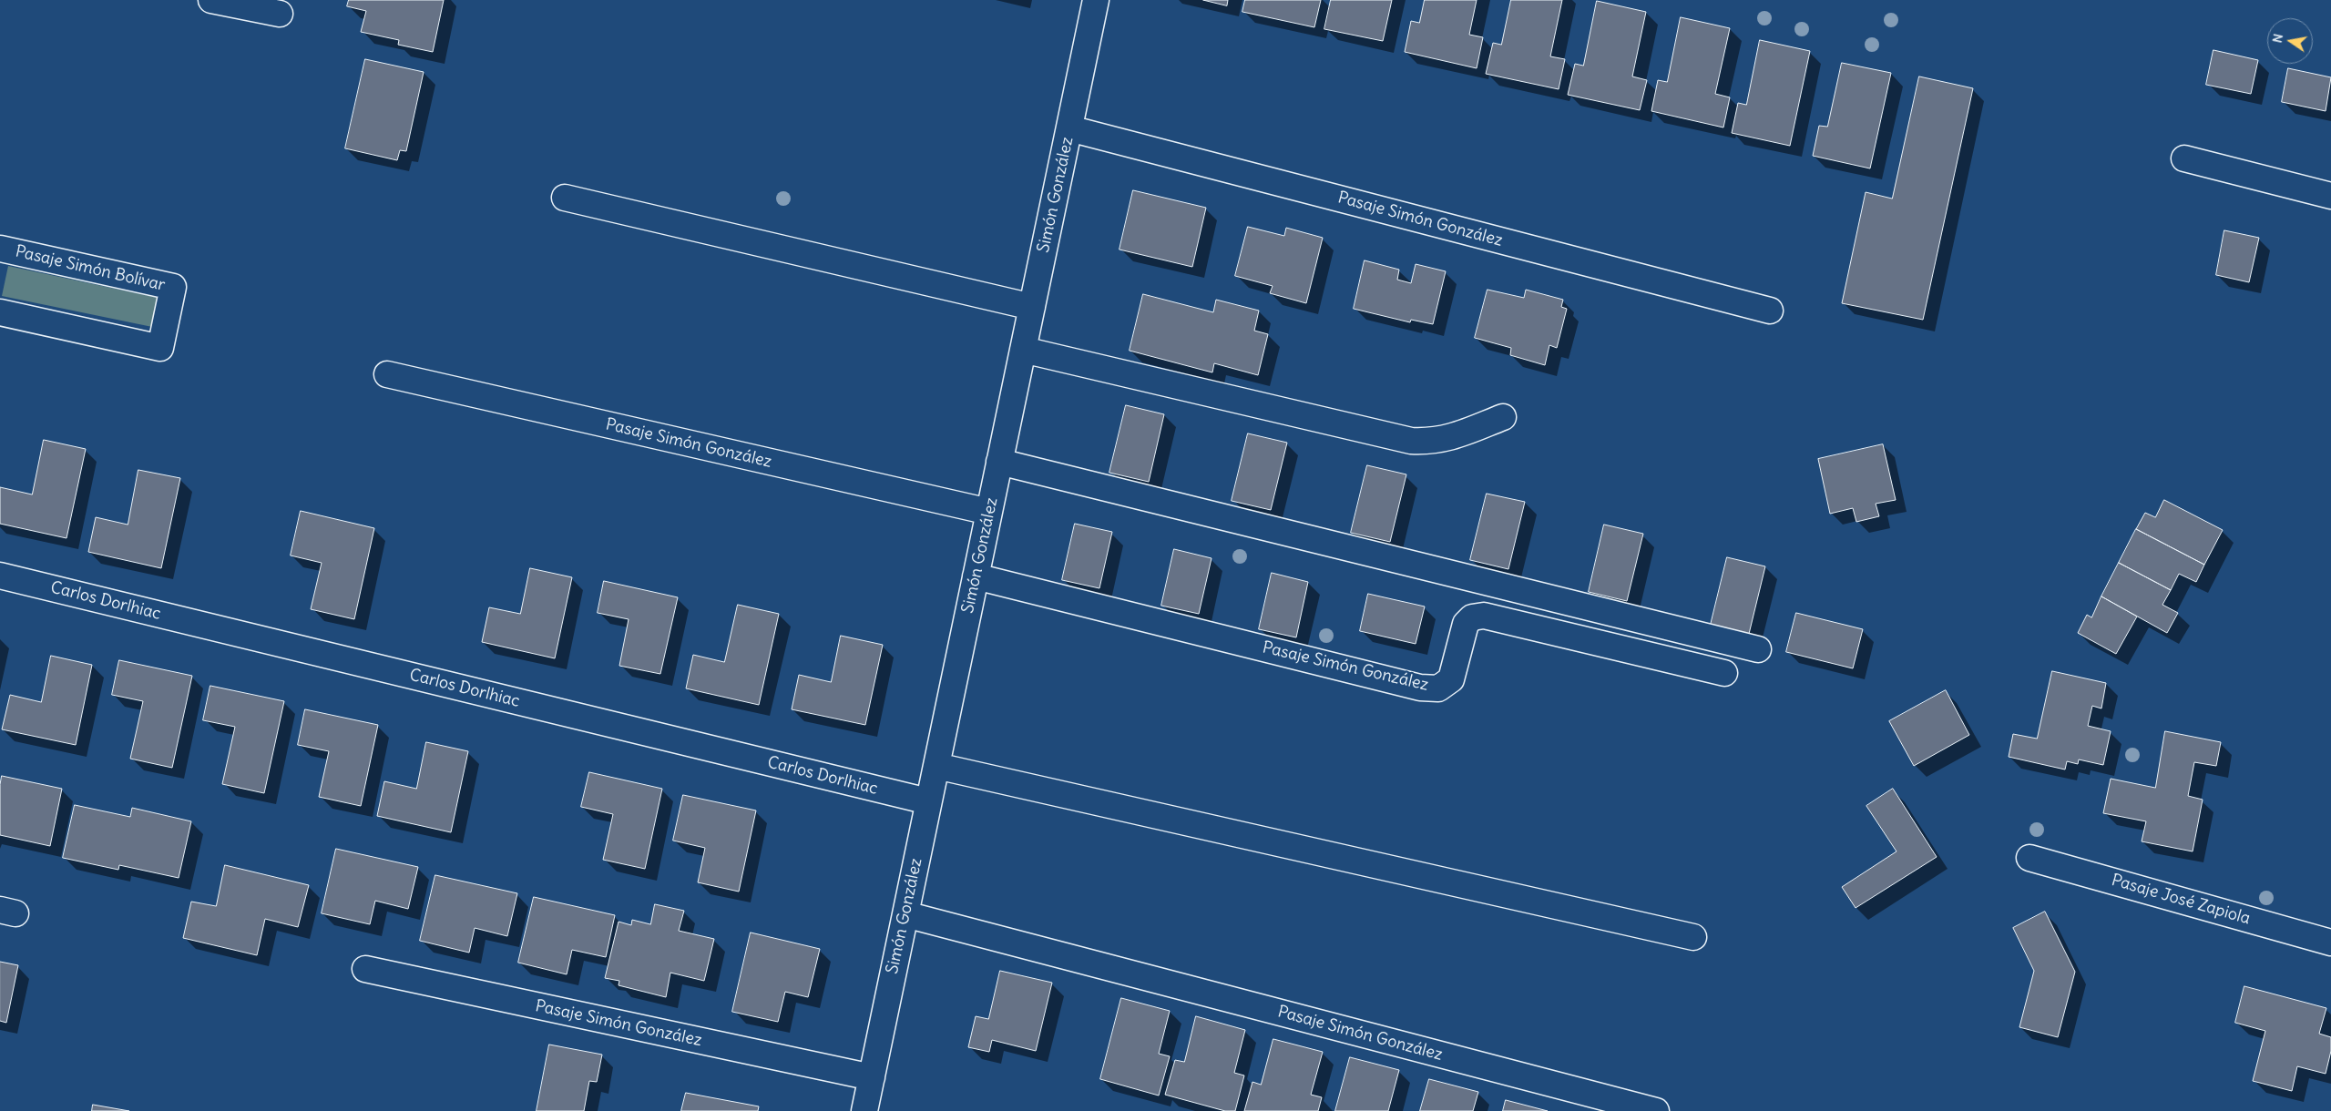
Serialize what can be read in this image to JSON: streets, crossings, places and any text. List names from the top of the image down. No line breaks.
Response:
{"streets":{"street":["Simón González","Pasaje Simón González","Pasaje Simón Bolívar","Carlos Dorlhiac","Pasaje José Zapiola"]},"crossings":[["Simón González","Pasaje Simón González"],["Simón González","Carlos Dorlhiac"]],"north":"left"}
